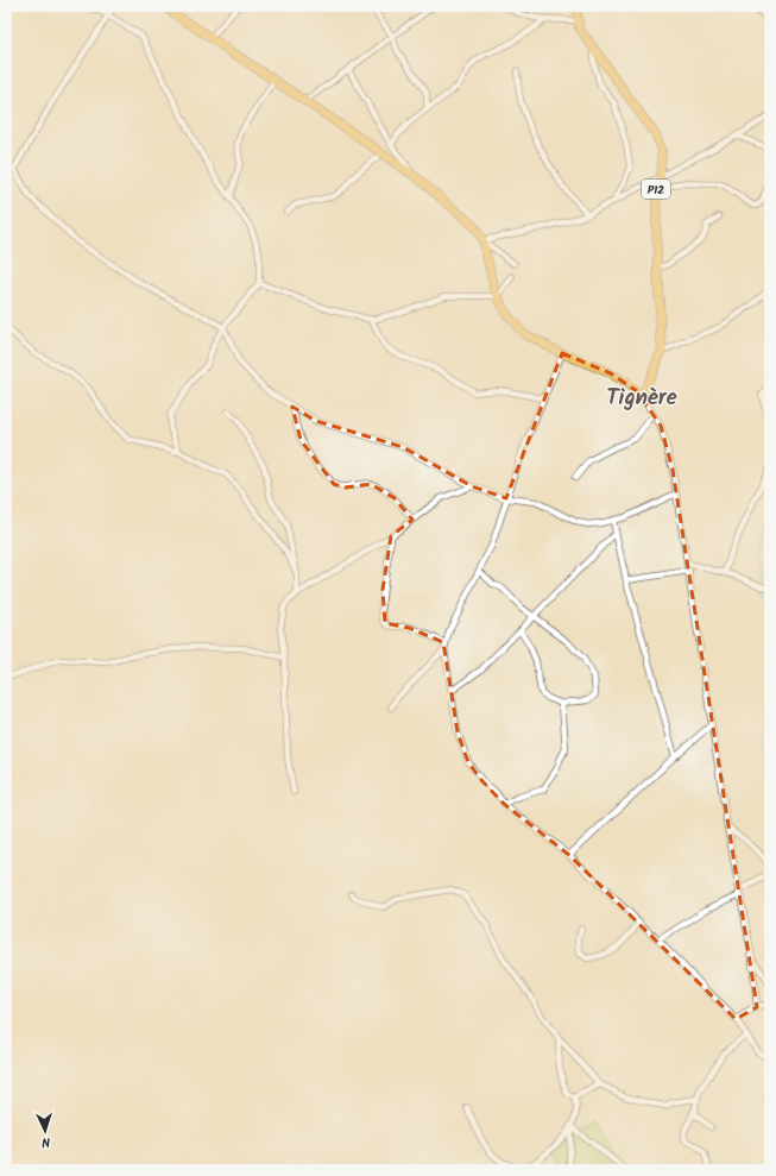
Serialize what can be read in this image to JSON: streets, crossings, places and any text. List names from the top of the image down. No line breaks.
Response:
{"streets":{"main road":["P12"]},"districts":["Tignère"],"north":"bottom"}
